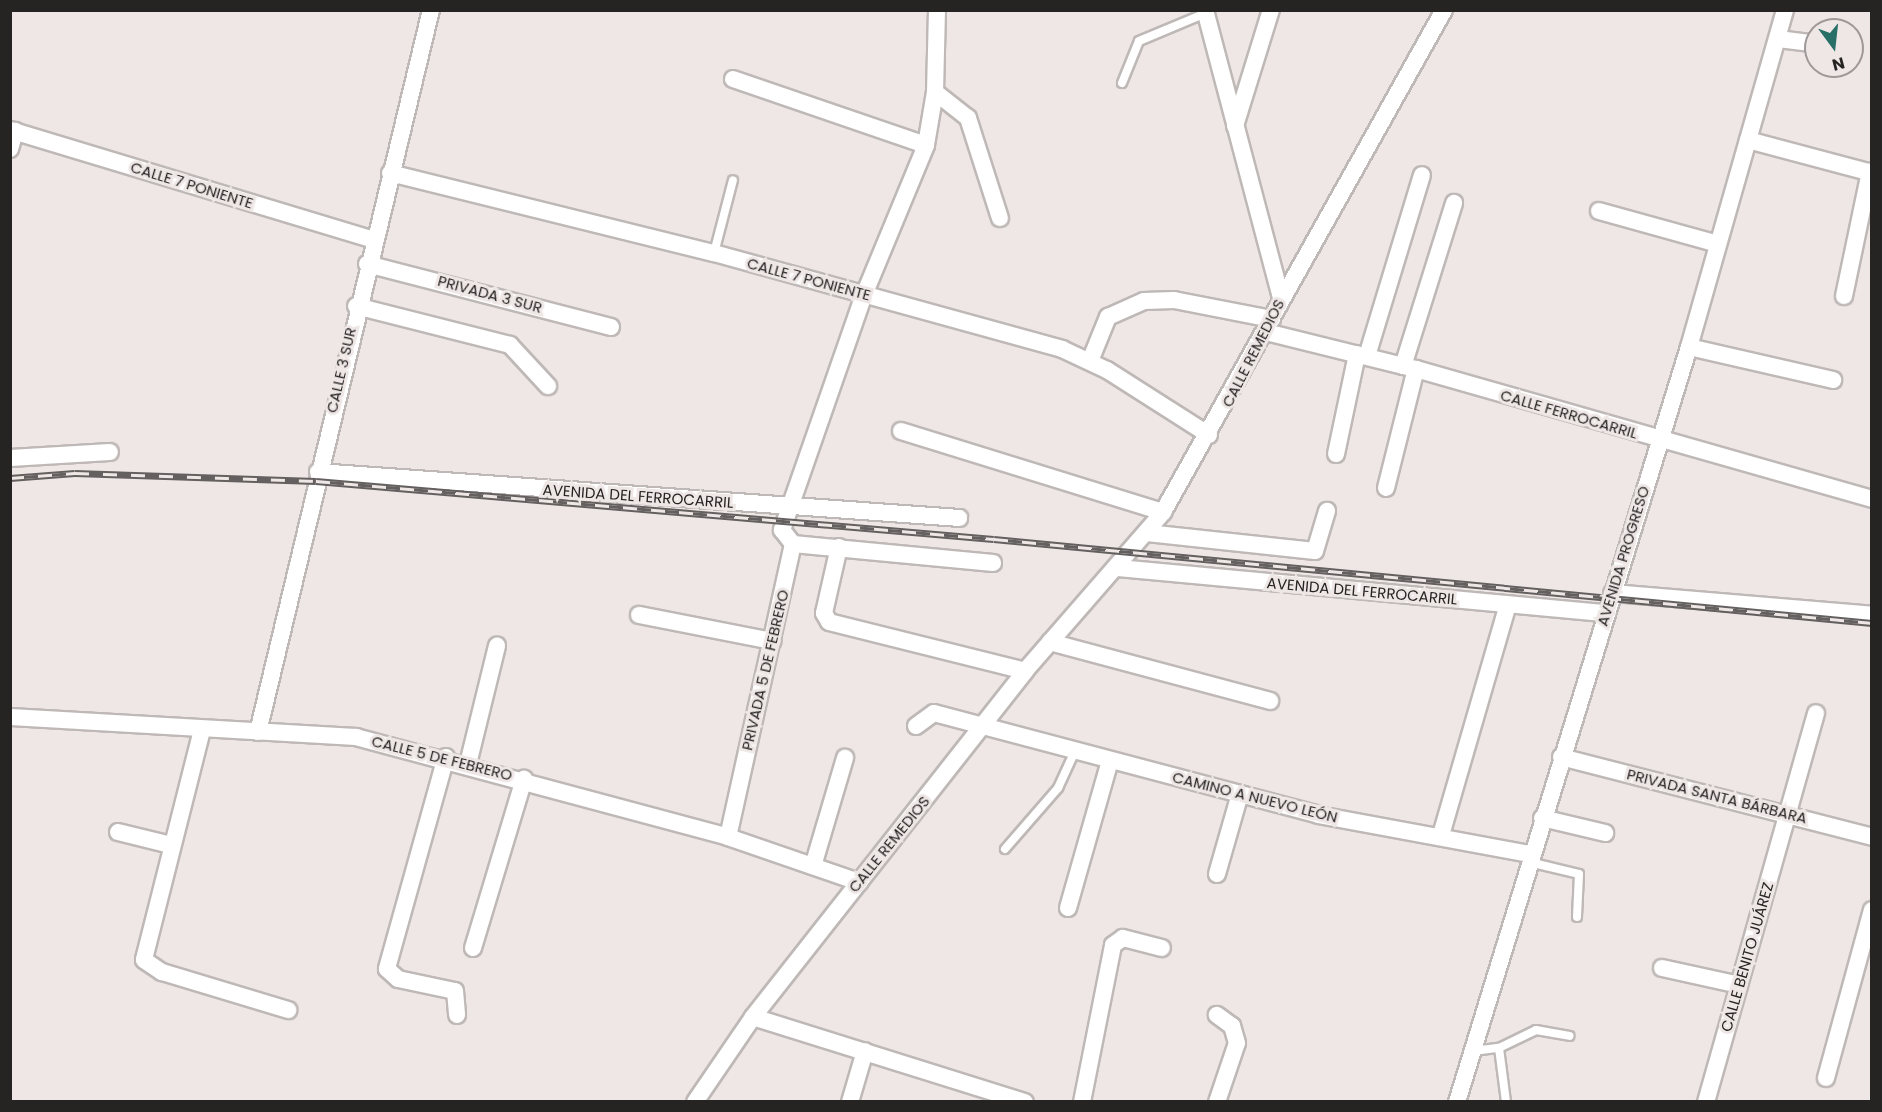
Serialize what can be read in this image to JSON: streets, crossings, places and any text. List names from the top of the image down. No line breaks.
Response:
{"streets":{"street":["CALLE 7 PONIENTE","PRIVADA 3 SUR","CALLE REMEDIOS","CALLE 3 SUR","CALLE FERROCARRIL","AVENIDA DEL FERROCARRIL","AVENIDA PROGRESO","PRIVADA 5 DE FEBRERO","CALLE 5 DE FEBRERO","PRIVADA SANTA BÁRBARA","CAMINO A NUEVO LEÓN","CALLE BENITO JUÁREZ"]},"crossings":[["CALLE 7 PONIENTE","CALLE REMEDIOS"],["CALLE 7 PONIENTE","CALLE 3 SUR"],["CALLE 7 PONIENTE","CALLE FERROCARRIL"],["PRIVADA 3 SUR","CALLE 3 SUR"],["CALLE REMEDIOS","CALLE FERROCARRIL"],["CALLE REMEDIOS","AVENIDA DEL FERROCARRIL"],["CALLE REMEDIOS","CALLE 5 DE FEBRERO"],["CALLE REMEDIOS","CAMINO A NUEVO LEÓN"],["CALLE 3 SUR","AVENIDA DEL FERROCARRIL"],["CALLE 3 SUR","CALLE 5 DE FEBRERO"],["CALLE FERROCARRIL","AVENIDA PROGRESO"],["AVENIDA DEL FERROCARRIL","AVENIDA PROGRESO"],["AVENIDA DEL FERROCARRIL","PRIVADA 5 DE FEBRERO"],["AVENIDA PROGRESO","PRIVADA SANTA BÁRBARA"],["AVENIDA PROGRESO","CAMINO A NUEVO LEÓN"],["PRIVADA 5 DE FEBRERO","CALLE 5 DE FEBRERO"],["PRIVADA SANTA BÁRBARA","CALLE BENITO JUÁREZ"]],"north":"bottom"}
